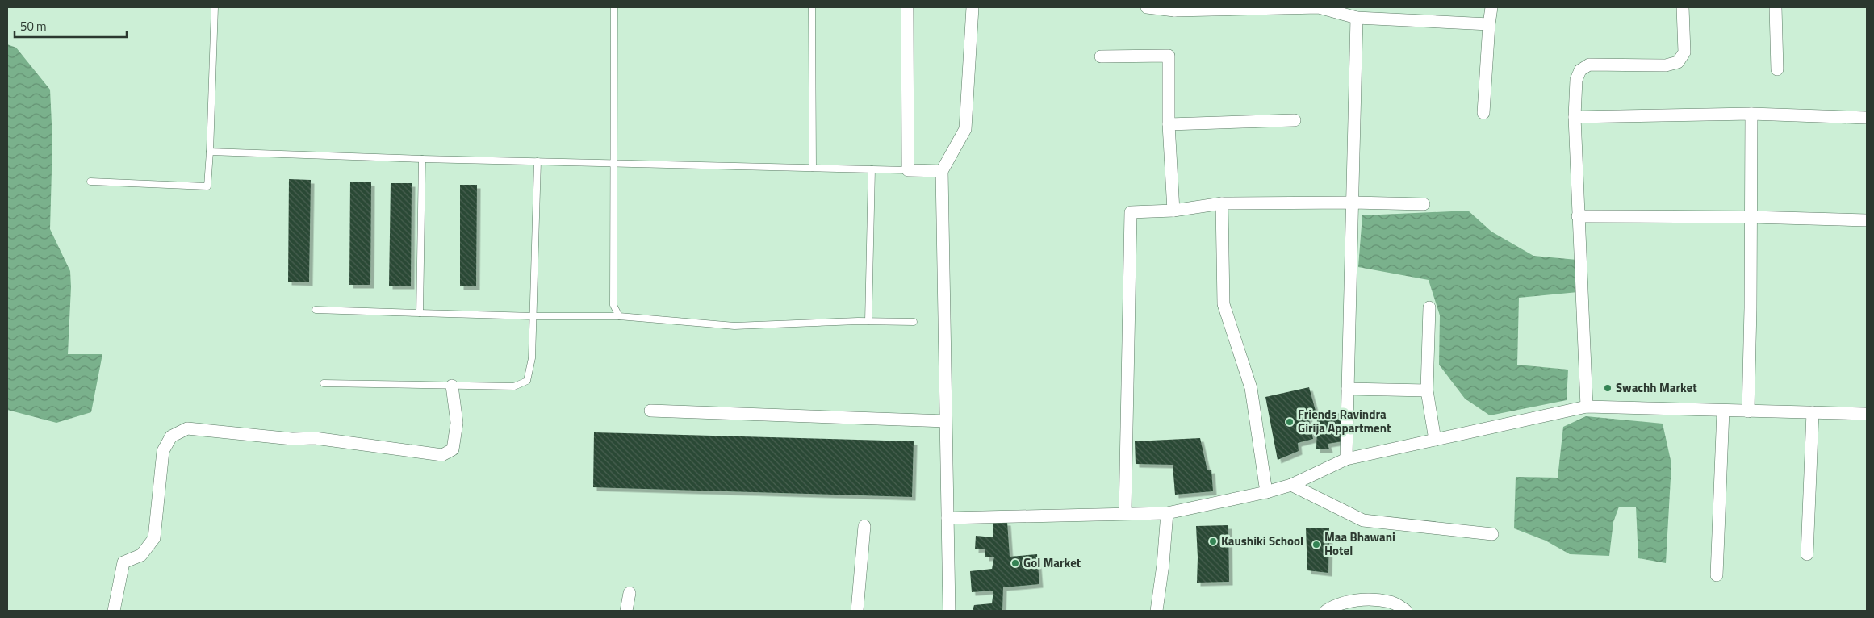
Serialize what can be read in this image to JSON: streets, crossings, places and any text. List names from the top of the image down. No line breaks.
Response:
{"places":["Swachh Market","Friends Ravindra Girija Appartment","Kaushiki School","Maa Bhawani Hotel","Gol Market"],"scale_bar":"50 m"}
